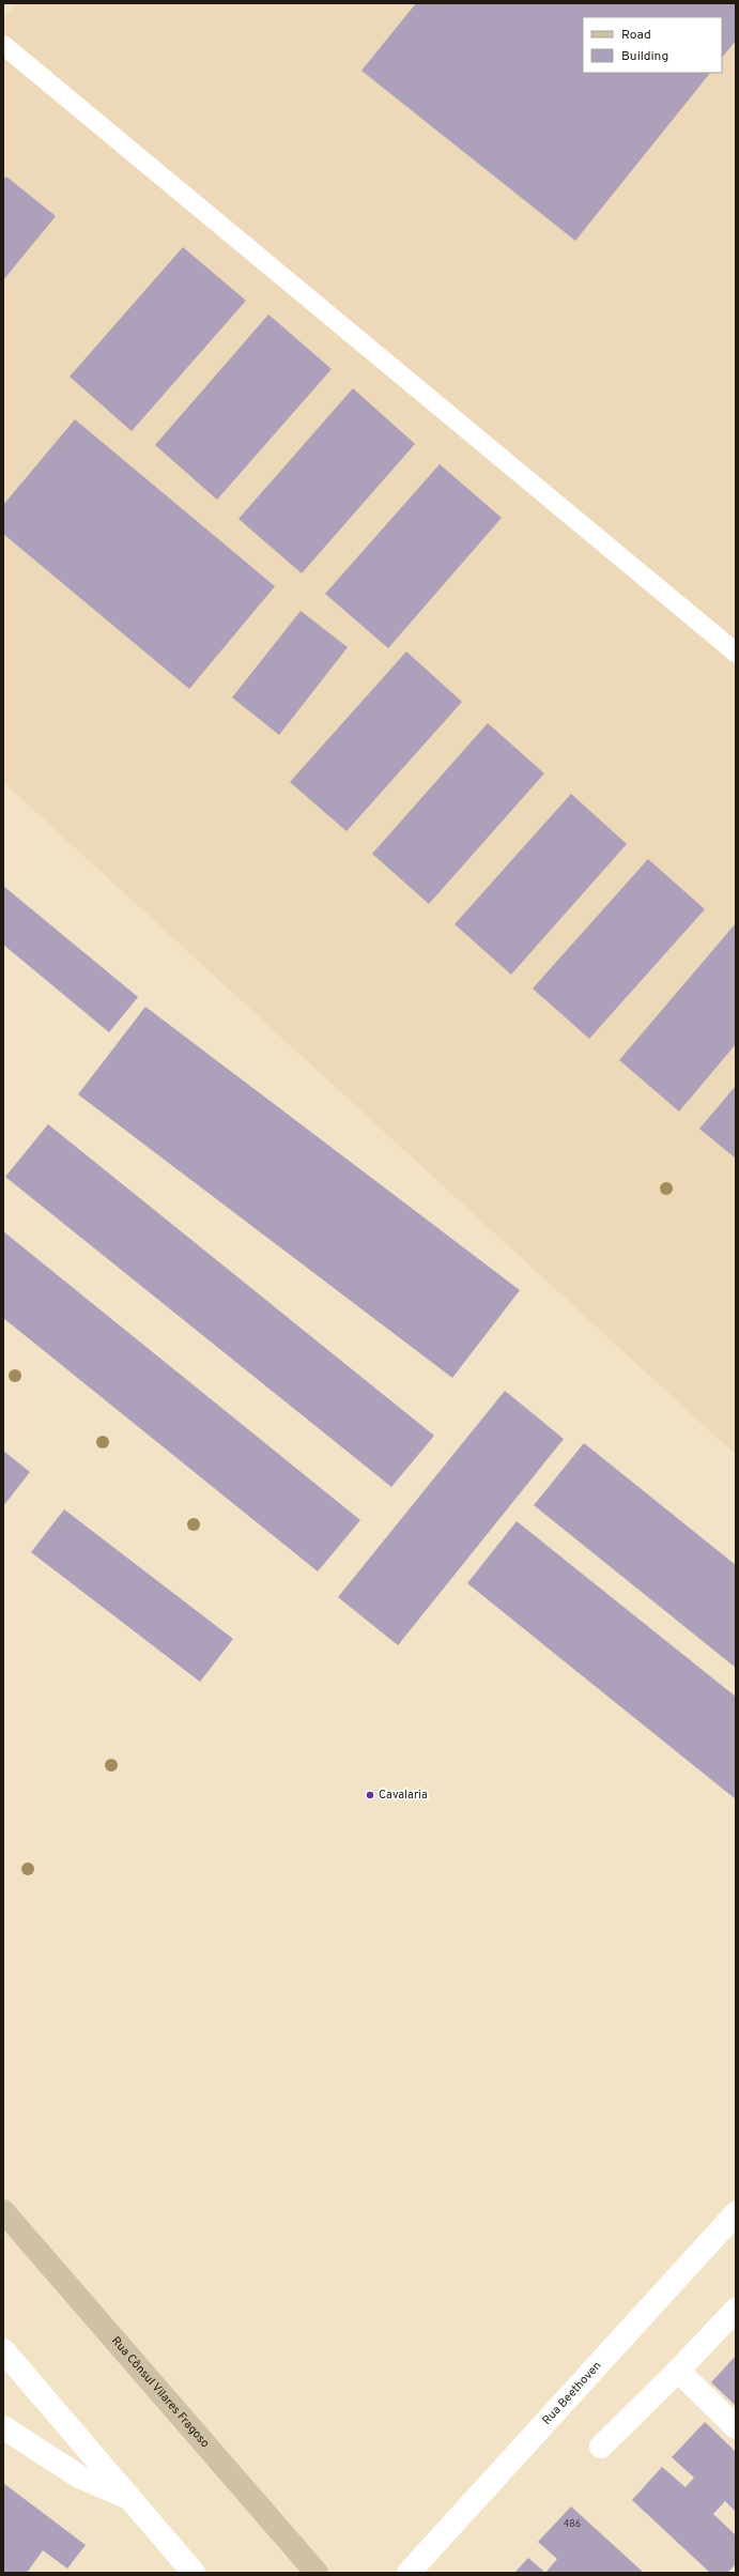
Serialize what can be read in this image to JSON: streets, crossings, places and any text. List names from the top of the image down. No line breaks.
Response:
{"streets":{"street":["Rua Cônsul Vilares Fragoso","Rua Beethoven"]},"places":["Cavalaria"],"house_numbers":["486"],"legend":["Road","Building"]}
